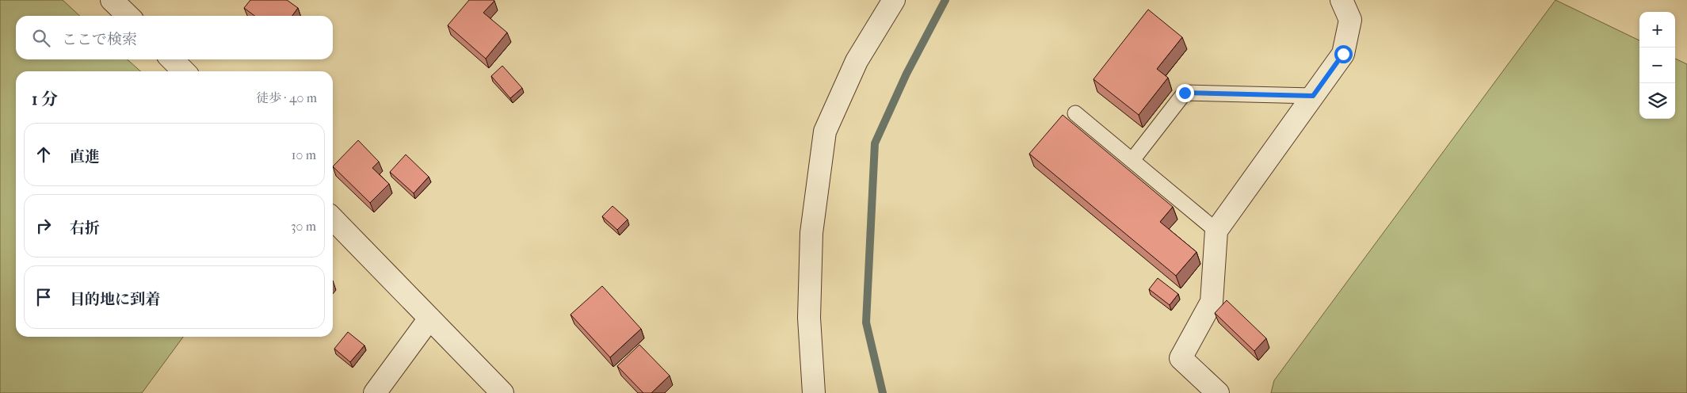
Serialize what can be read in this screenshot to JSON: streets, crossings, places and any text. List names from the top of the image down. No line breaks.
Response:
{"page":{"map_buttons":["+","−"],"search":"ここで検索","heading":["1 分","徒歩 · 40 m"],"list":[["直進","10 m"],["右折","30 m"],"目的地に到着"]}}
